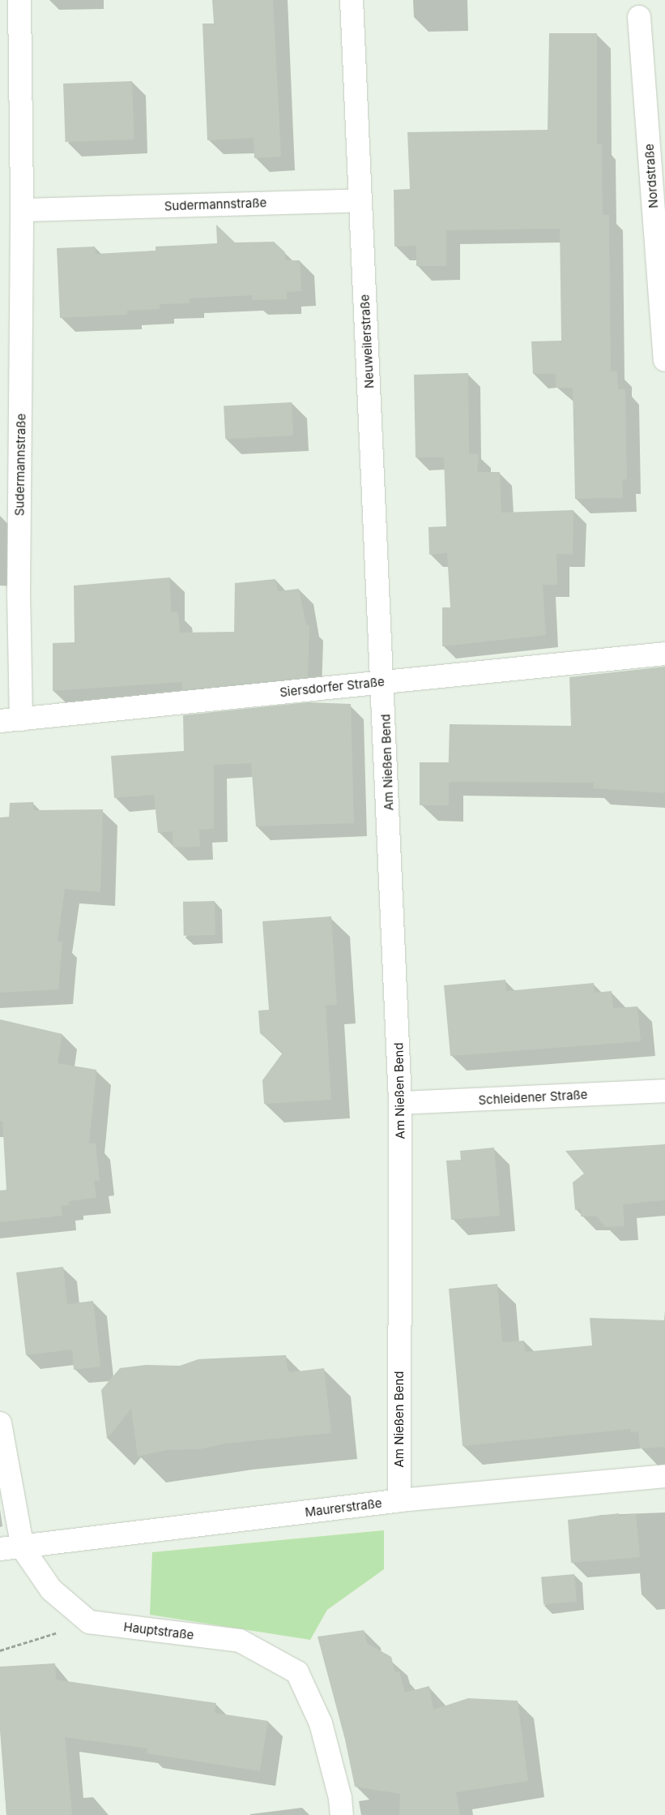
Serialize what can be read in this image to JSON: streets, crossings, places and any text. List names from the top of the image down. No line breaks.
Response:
{"streets":{"street":["Nordstraße","Sudermannstraße","Neuweilerstraße","Siersdorfer Straße","Am Nießen Bend","Schleidener Straße","Maurerstraße","Hauptstraße"]},"crossings":[["Sudermannstraße","Neuweilerstraße"],["Sudermannstraße","Siersdorfer Straße"],["Neuweilerstraße","Siersdorfer Straße"],["Neuweilerstraße","Am Nießen Bend"],["Siersdorfer Straße","Am Nießen Bend"],["Am Nießen Bend","Schleidener Straße"],["Am Nießen Bend","Maurerstraße"]]}
